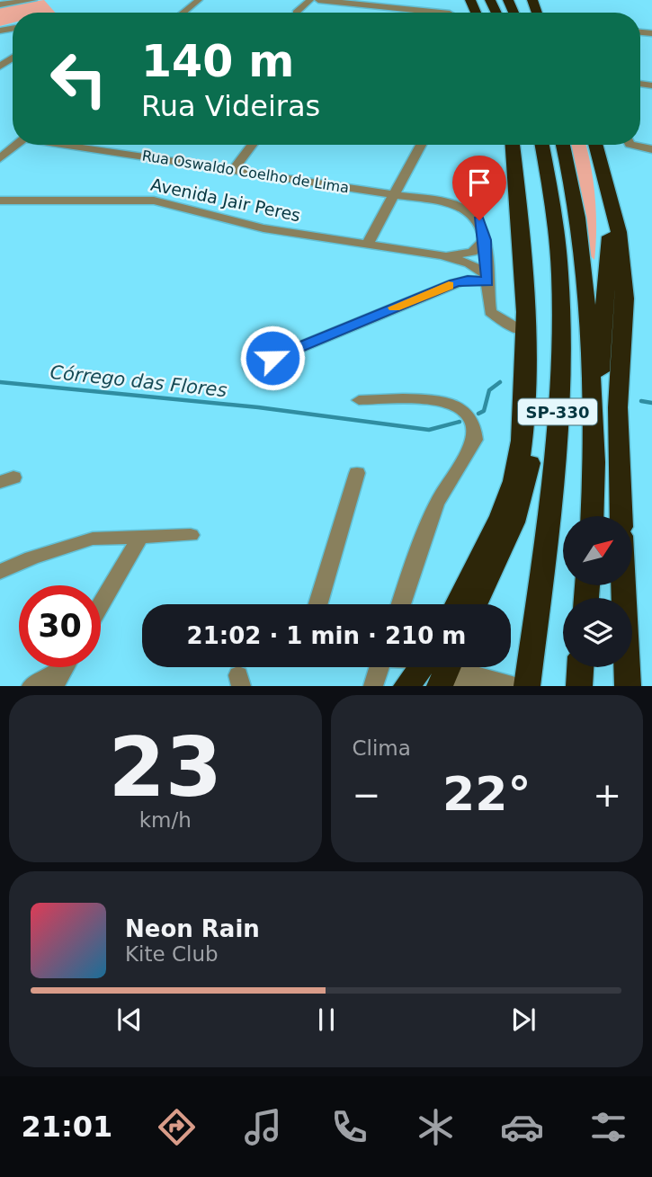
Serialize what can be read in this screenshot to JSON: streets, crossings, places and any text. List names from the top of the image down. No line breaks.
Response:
{"streets":{"highway":["SP-330"],"street":["Rua Oswaldo Coelho de Lima","Avenida Jair Peres"]},"crossings":[["Rua Oswaldo Coelho de Lima","Avenida Jair Peres"]],"water":["Córrego das Flores"],"north":"top right","page":{"turn":["140 m","Rua Videiras"],"limit":"30","trip":"21:02 · 1 min · 210 m","tile":[["23","km/h"],"Clima"],"heat":["−","22°","+"],"song":["Neon Rain","Kite Club"],"tabs":"21:01"}}
